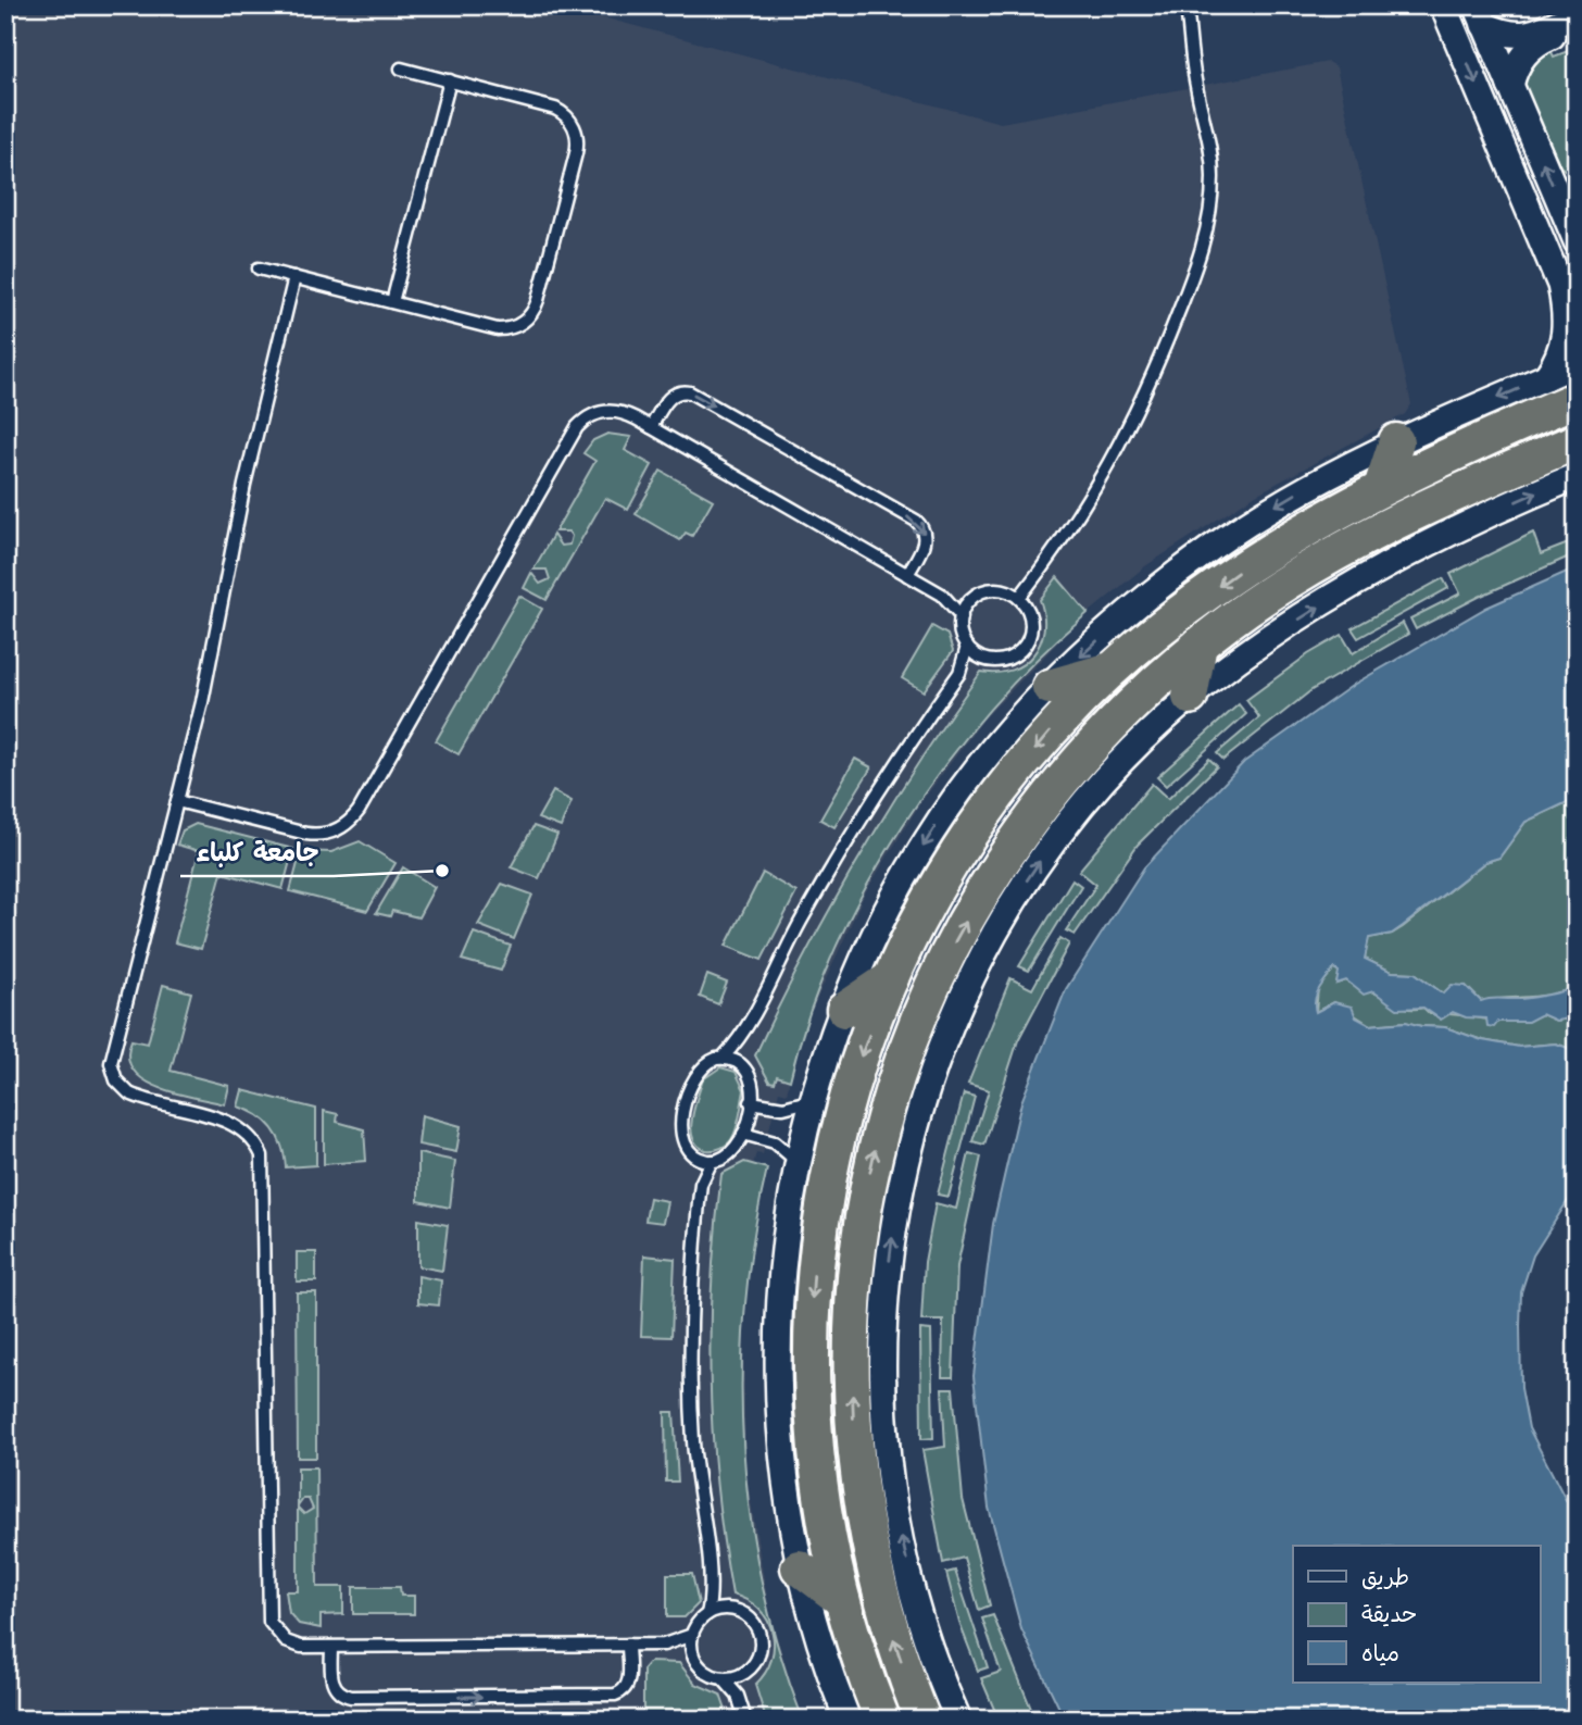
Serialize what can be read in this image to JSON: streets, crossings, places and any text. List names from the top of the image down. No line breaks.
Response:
{"places":["جامعة كلباء"],"legend":["طريق","حديقة","مياه"]}
